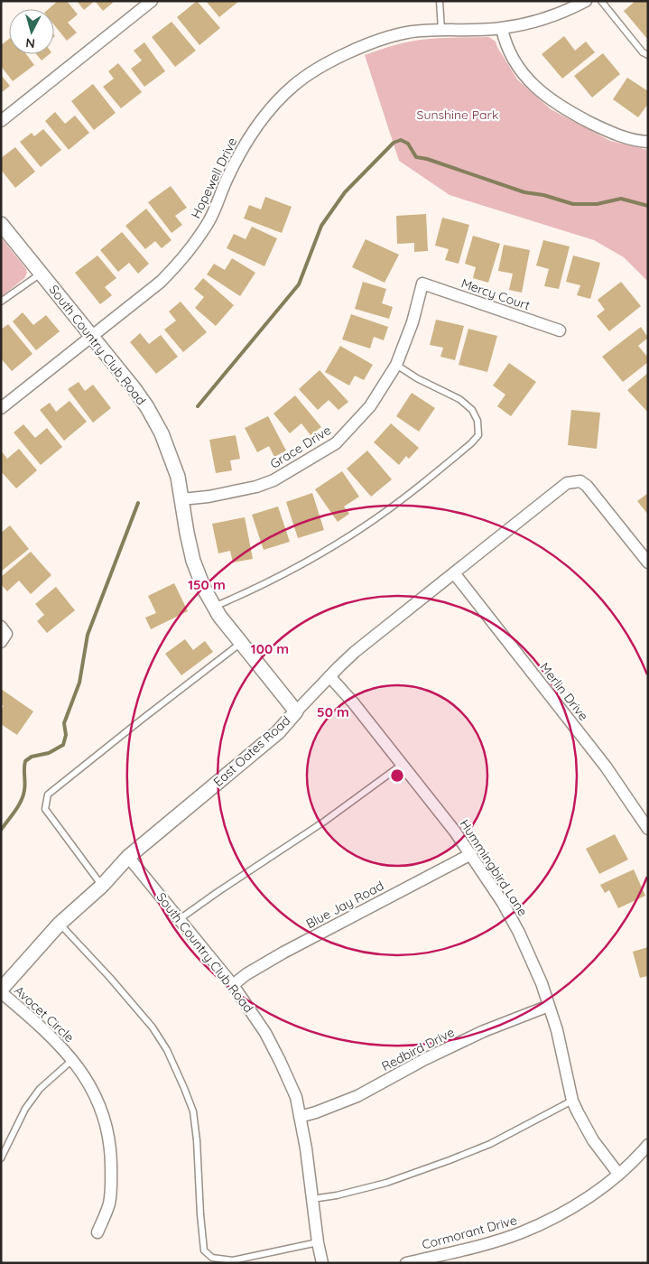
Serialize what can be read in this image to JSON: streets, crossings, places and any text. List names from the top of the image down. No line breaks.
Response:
{"streets":{"street":["Hopewell Drive","Mercy Court","South Country Club Road","Grace Drive","Merlin Drive","East Oates Road","Hummingbird Lane","Blue Jay Road","Avocet Circle","Redbird Drive","Cormorant Drive"]},"crossings":[["Hopewell Drive","South Country Club Road"],["Mercy Court","Grace Drive"],["South Country Club Road","Grace Drive"],["South Country Club Road","East Oates Road"],["South Country Club Road","Blue Jay Road"],["South Country Club Road","Redbird Drive"],["Merlin Drive","East Oates Road"],["East Oates Road","Hummingbird Lane"],["East Oates Road","Avocet Circle"],["Hummingbird Lane","Blue Jay Road"],["Hummingbird Lane","Redbird Drive"],["Hummingbird Lane","Cormorant Drive"]],"parks":["Sunshine Park"],"north":"bottom","rings":["150 m","100 m","50 m"]}
